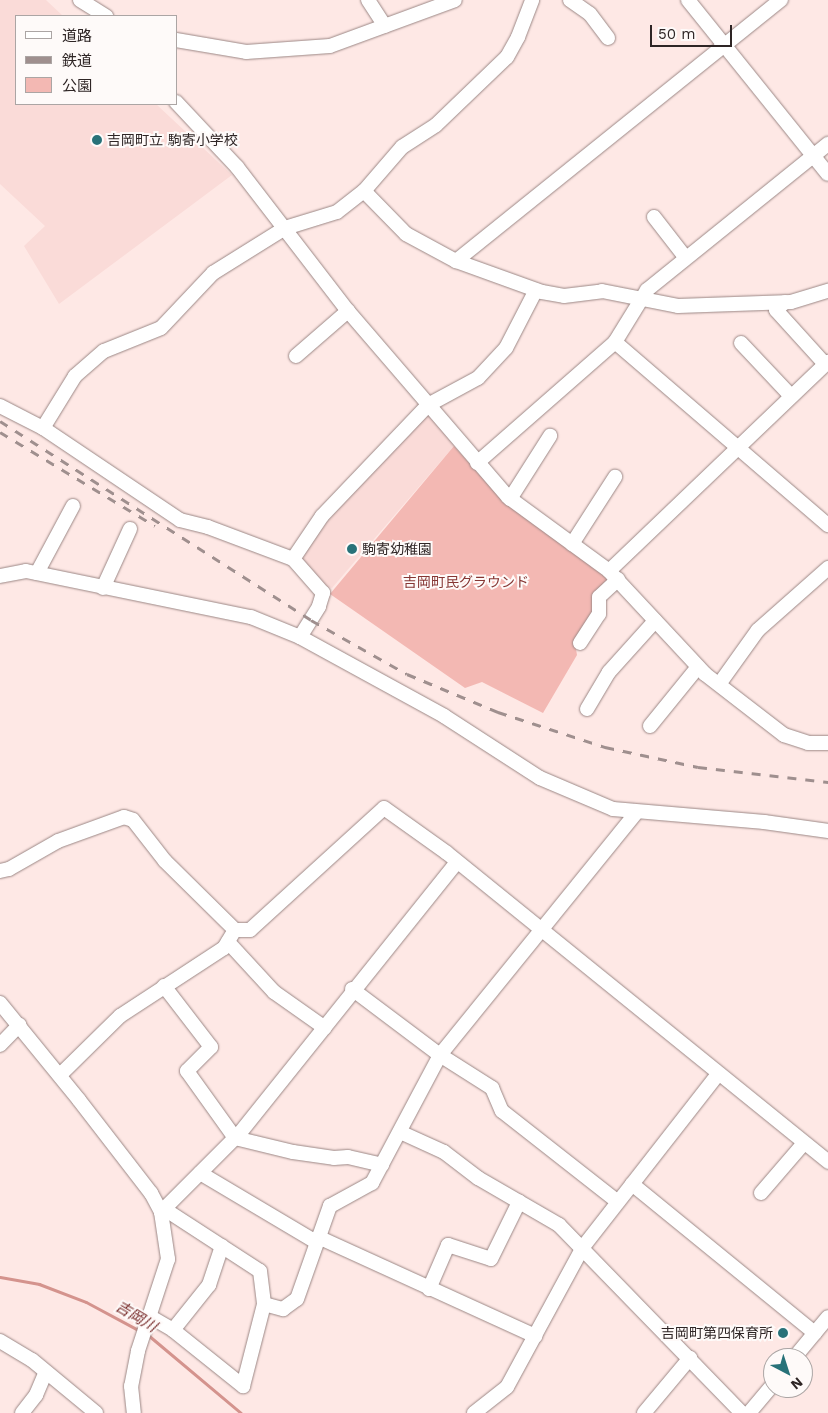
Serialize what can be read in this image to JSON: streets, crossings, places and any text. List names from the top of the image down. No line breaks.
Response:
{"water":["吉岡川"],"parks":["吉岡町民グラウンド"],"places":["吉岡町立 駒寄小学校","駒寄幼稚園","吉岡町第四保育所"],"legend":["道路","鉄道","公園"],"scale_bar":"50 m","north":"bottom right"}
